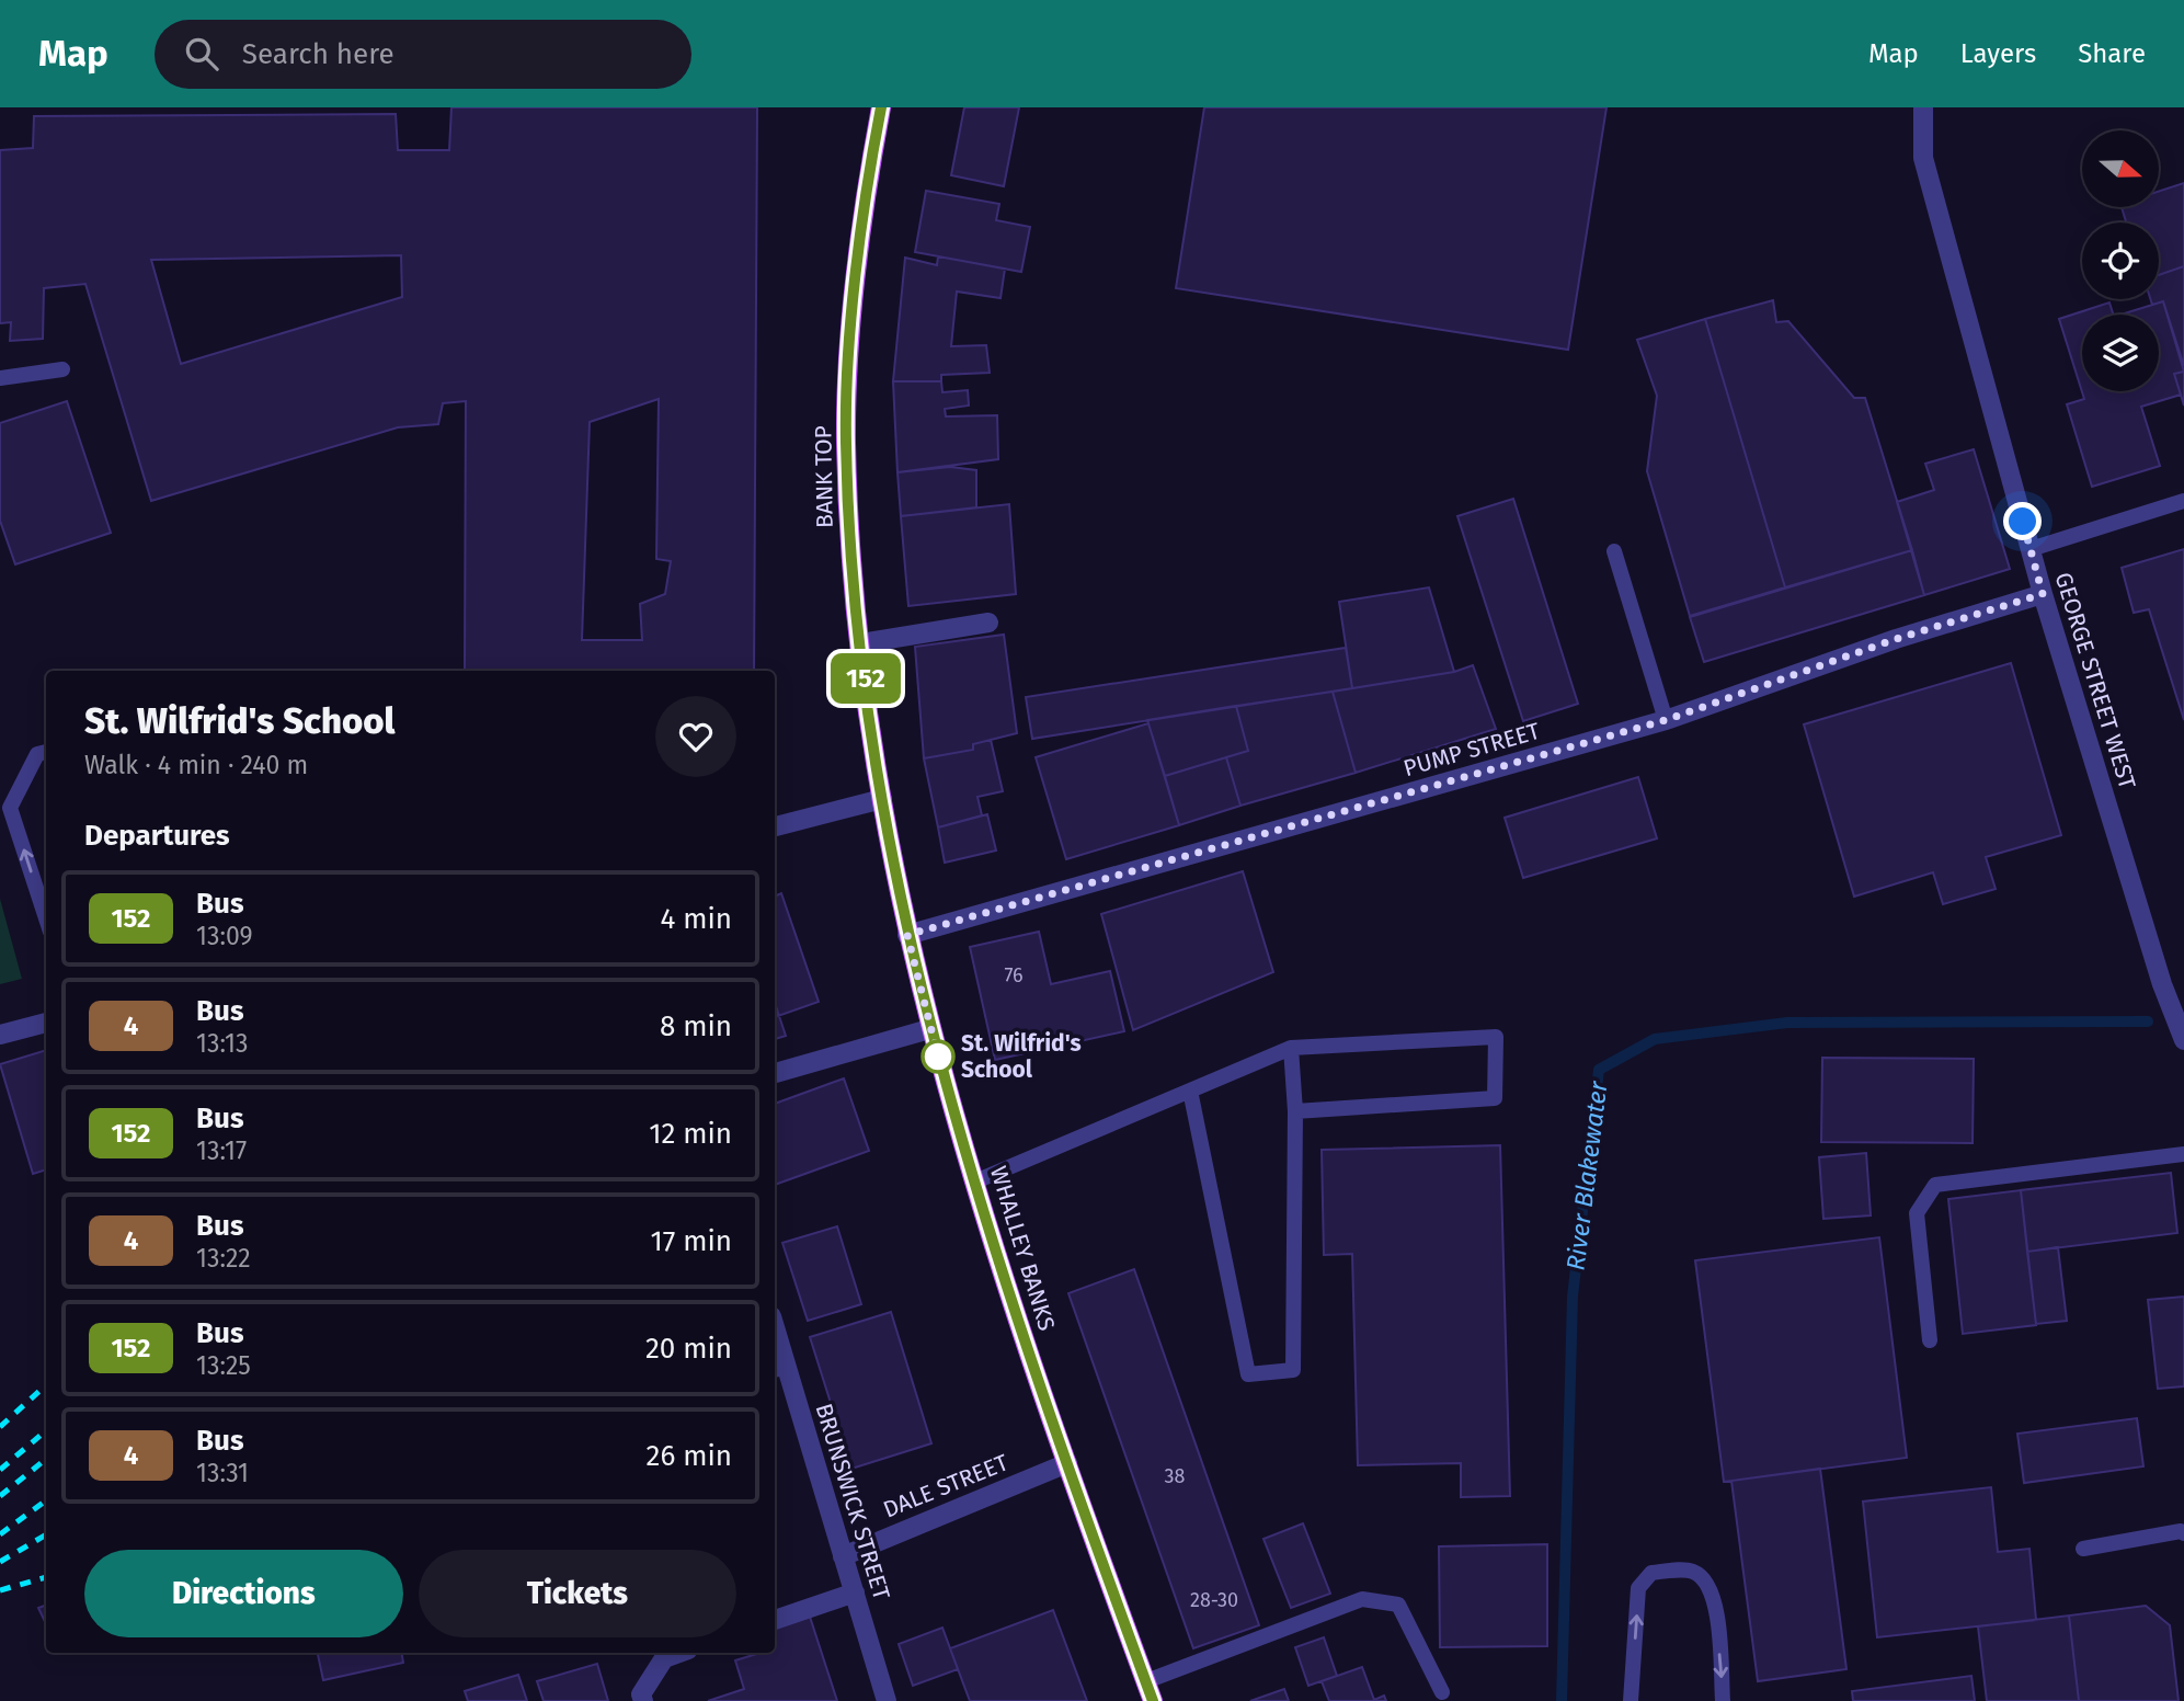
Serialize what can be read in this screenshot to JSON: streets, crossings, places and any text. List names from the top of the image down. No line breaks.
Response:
{"streets":{"main road":["BANK TOP","WHALLEY BANKS"],"street":["GEORGE STREET WEST","PUMP STREET","DALE STREET","BRUNSWICK STREET"]},"crossings":[["BANK TOP","WHALLEY BANKS"],["GEORGE STREET WEST","PUMP STREET"],["PUMP STREET","WHALLEY BANKS"],["WHALLEY BANKS","DALE STREET"],["DALE STREET","BRUNSWICK STREET"]],"water":["River Blakewater"],"places":["St. Wilfrid's School"],"lines":["bus line 152"],"house_numbers":["76","38","28-30"],"north":"right","page":{"header":"Map","search":"Search here","nav":["Map","Layers","Share"],"on_map":"152","heading":[["St. Wilfrid's School","Walk · 4 min · 240 m"],"Departures"],"list":[{"mark":"152","name":"Bus","note":"13:09","value":"4 min"},{"mark":"4","name":"Bus","note":"13:13","value":"8 min"},{"mark":"152","name":"Bus","note":"13:17","value":"12 min"},{"mark":"4","name":"Bus","note":"13:22","value":"17 min"},{"mark":"152","name":"Bus","note":"13:25","value":"20 min"},{"mark":"4","name":"Bus","note":"13:31","value":"26 min"}],"buttons":["Directions","Tickets"]}}
